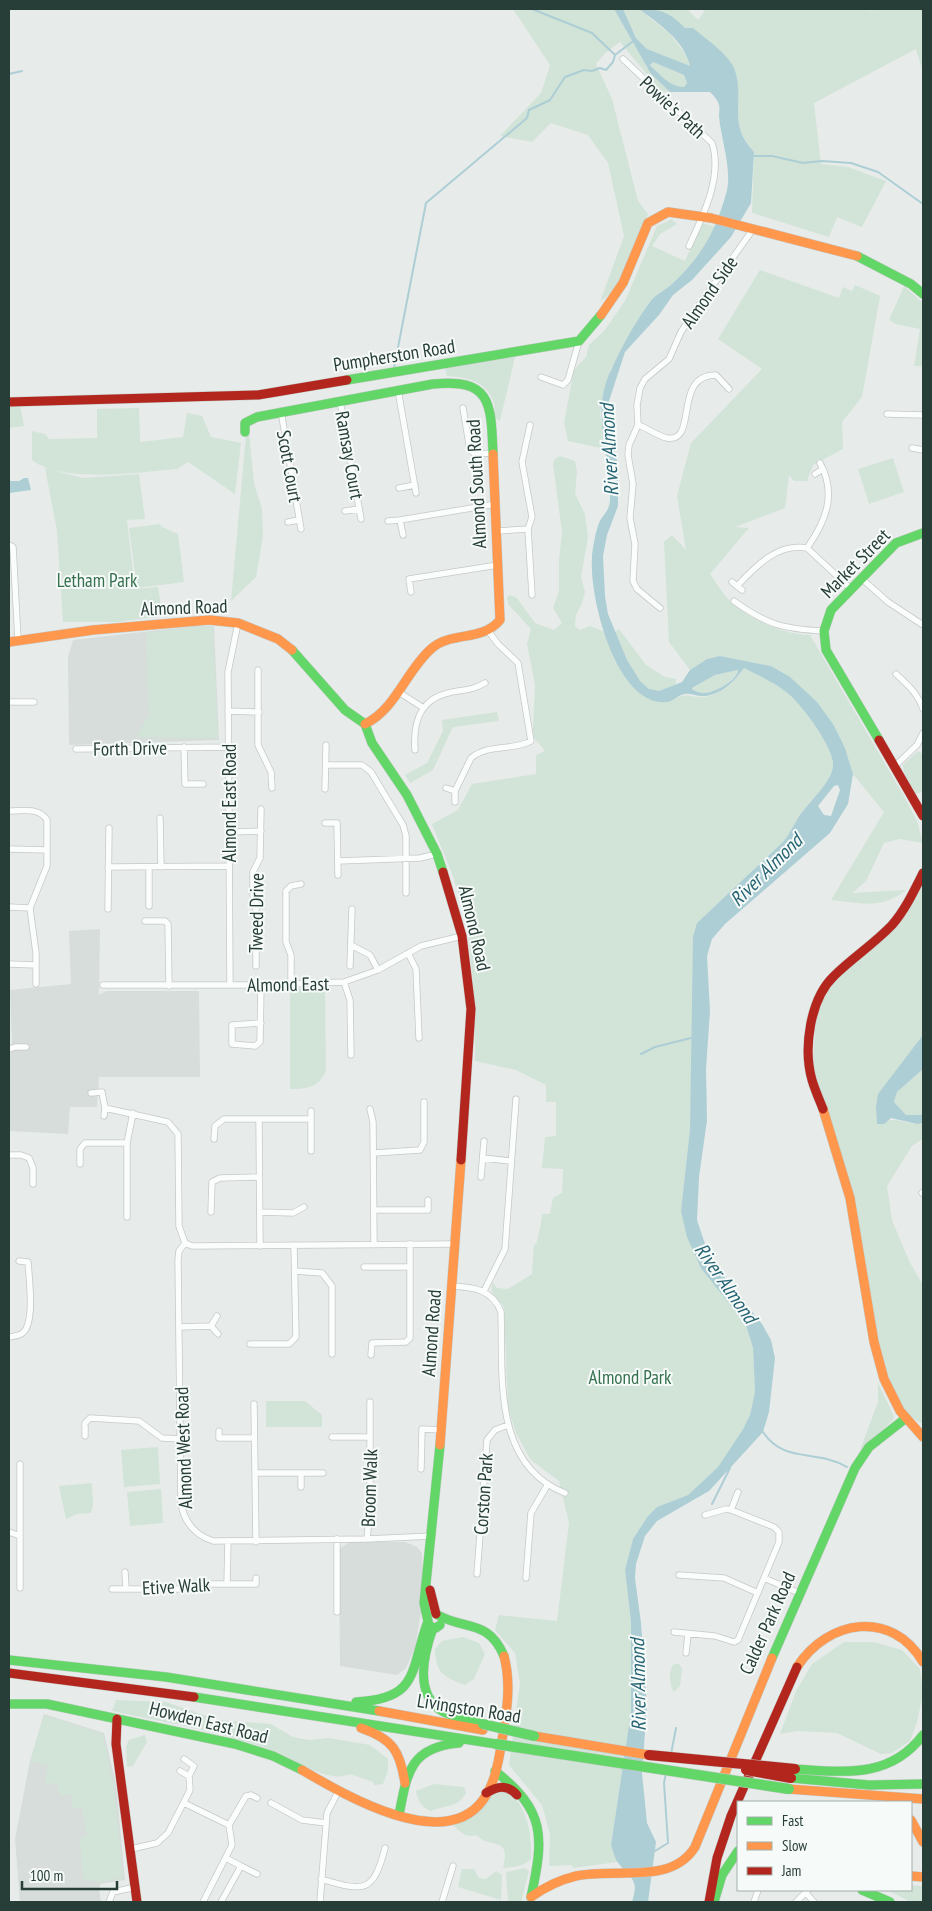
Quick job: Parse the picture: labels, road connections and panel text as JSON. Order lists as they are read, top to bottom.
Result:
{
  "streets": {
    "main road": [
      "Pumpherston Road",
      "Almond South Road",
      "Market Street",
      "Almond Road",
      "Calder Park Road",
      "Livingston Road",
      "Howden East Road"
    ],
    "street": [
      "Powie's Path",
      "Almond Side",
      "Ramsay Court",
      "Scott Court",
      "Forth Drive",
      "Almond East Road",
      "Tweed Drive",
      "Almond East",
      "Almond West Road",
      "Broom Walk",
      "Corston Park",
      "Etive Walk"
    ]
  },
  "crossings": [
    ["Ramsay Court", "Almond South Road"],
    ["Scott Court", "Almond South Road"],
    ["Almond Road", "Almond East Road"],
    ["Almond Road", "Almond East"],
    ["Almond Road", "Almond West Road"],
    ["Forth Drive", "Almond East Road"],
    ["Almond East Road", "Almond East"],
    ["Tweed Drive", "Almond East"],
    ["Almond West Road", "Broom Walk"],
    ["Almond West Road", "Etive Walk"]
  ],
  "water": ["River Almond"],
  "parks": ["Letham Park", "Almond Park"],
  "legend": ["Fast", "Slow", "Jam"],
  "scale_bar": "100 m"
}
